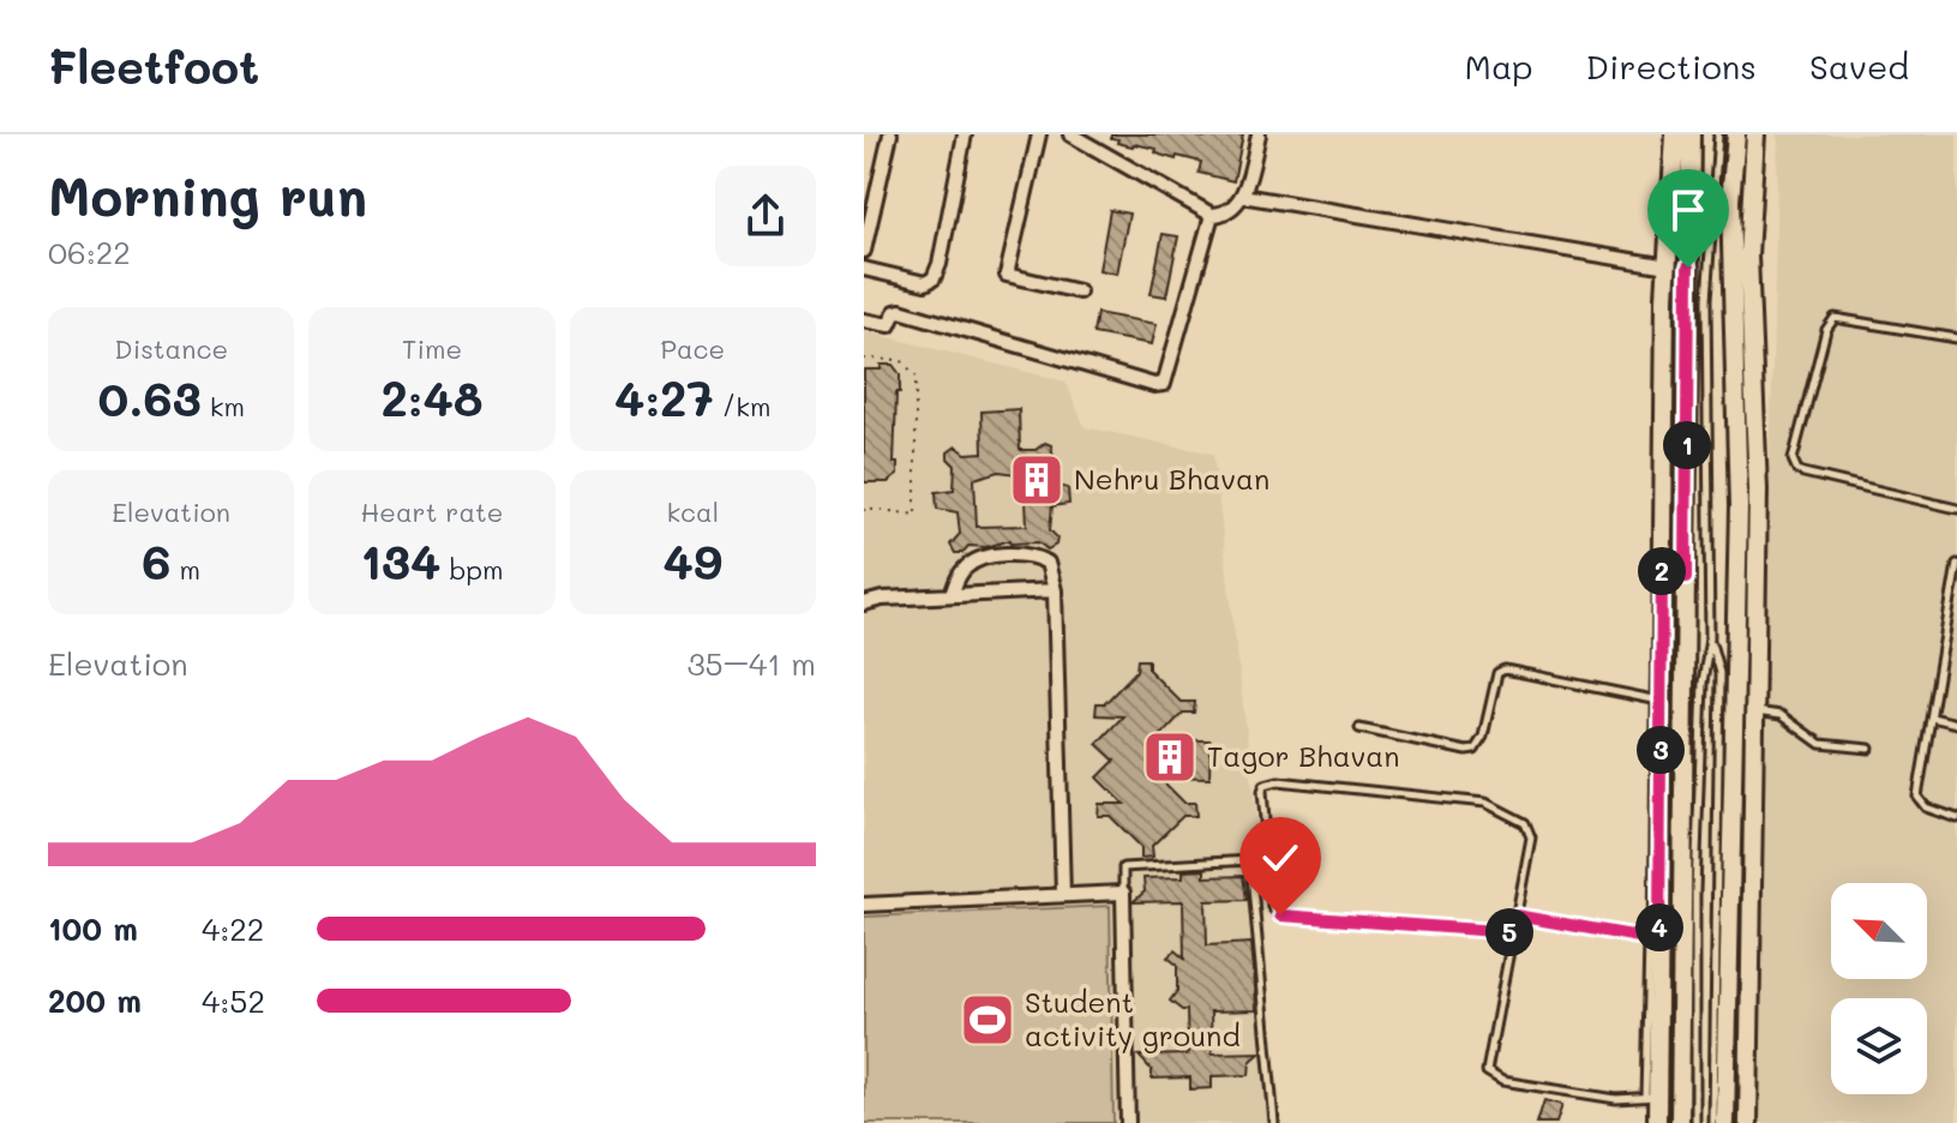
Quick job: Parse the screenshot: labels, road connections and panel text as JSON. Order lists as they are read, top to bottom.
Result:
{
  "places": {
    "building": ["Nehru Bhavan", "Tagor Bhavan"],
    "sports": ["Student activity ground"]
  },
  "north": "top left",
  "page": {
    "header": "Fleetfoot",
    "nav": ["Map", "Directions", "Saved"],
    "heading": ["Morning run", "06:22"],
    "stats": [
      ["Distance", "0.63 km"],
      ["Time", "2:48"],
      ["Pace", "4:27 /km"],
      ["Elevation", "6 m"],
      ["Heart rate", "134 bpm"],
      ["kcal", "49"]
    ],
    "pins": [
      "1",
      "2",
      "3",
      "4",
      "5"
    ],
    "chart": ["Elevation", "35–41 m"],
    "list": [
      {
        "name": "100 m",
        "note": "4:22"
      },
      {
        "name": "200 m",
        "note": "4:52"
      }
    ]
  }
}
